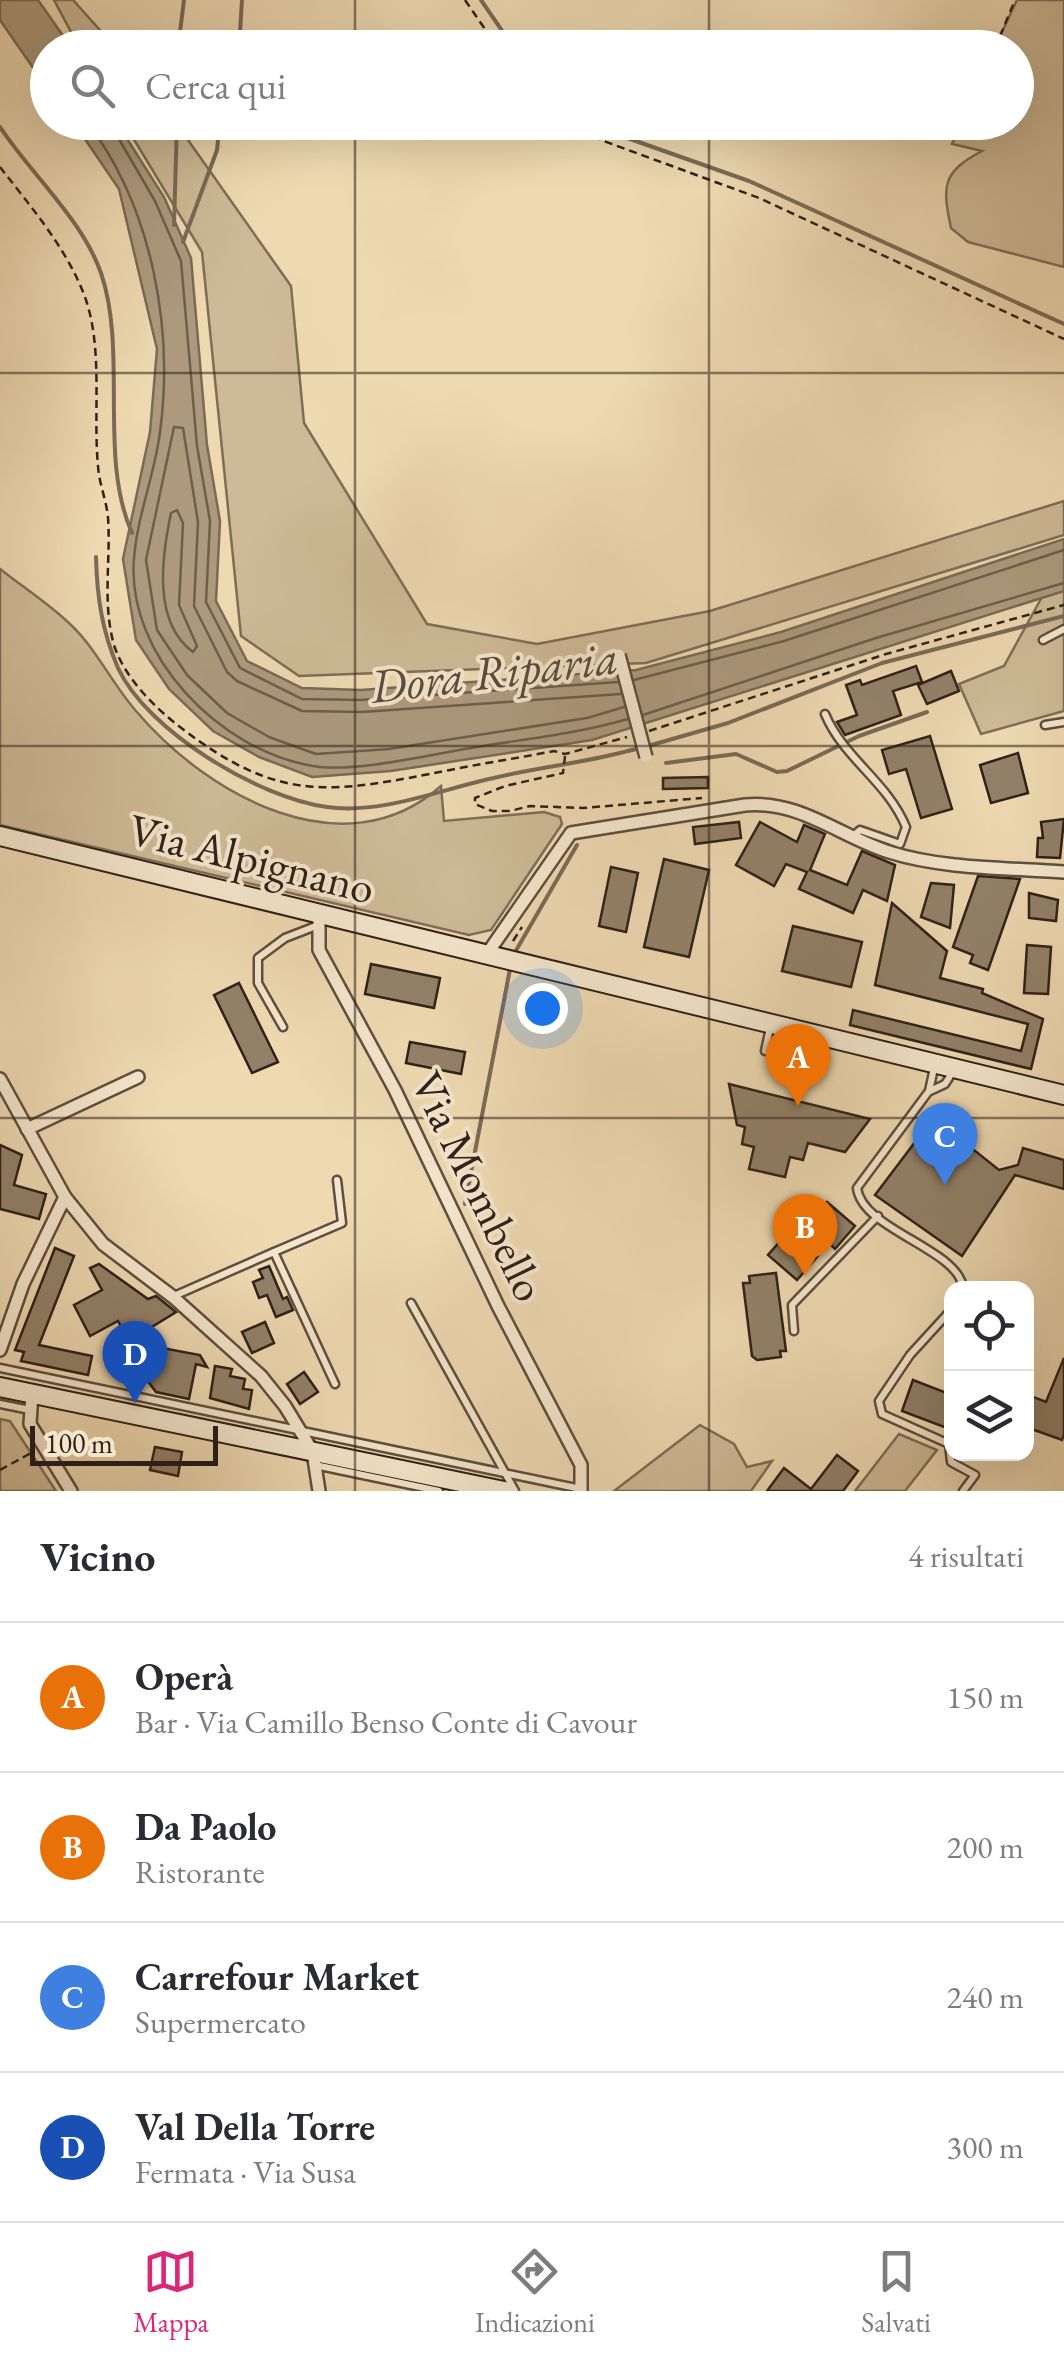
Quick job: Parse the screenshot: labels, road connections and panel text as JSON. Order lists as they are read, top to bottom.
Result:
{
  "streets": {
    "street": ["Via Alpignano", "Via Mombello"]
  },
  "crossings": [
    ["Via Alpignano", "Via Mombello"]
  ],
  "water": ["Dora Riparia"],
  "scale_bar": "100 m",
  "page": {
    "search": "Cerca qui",
    "pins": [
      "A",
      "C",
      "B",
      "D"
    ],
    "scale": "100 m",
    "heading": ["Vicino", "4 risultati"],
    "list": [
      {
        "mark": "A",
        "name": "Operà",
        "note": "Bar · Via Camillo Benso Conte di Cavour",
        "value": "150 m"
      },
      {
        "mark": "B",
        "name": "Da Paolo",
        "note": "Ristorante",
        "value": "200 m"
      },
      {
        "mark": "C",
        "name": "Carrefour Market",
        "note": "Supermercato",
        "value": "240 m"
      },
      {
        "mark": "D",
        "name": "Val Della Torre",
        "note": "Fermata · Via Susa",
        "value": "300 m"
      }
    ],
    "nav": ["Mappa", "Indicazioni", "Salvati"]
  }
}
